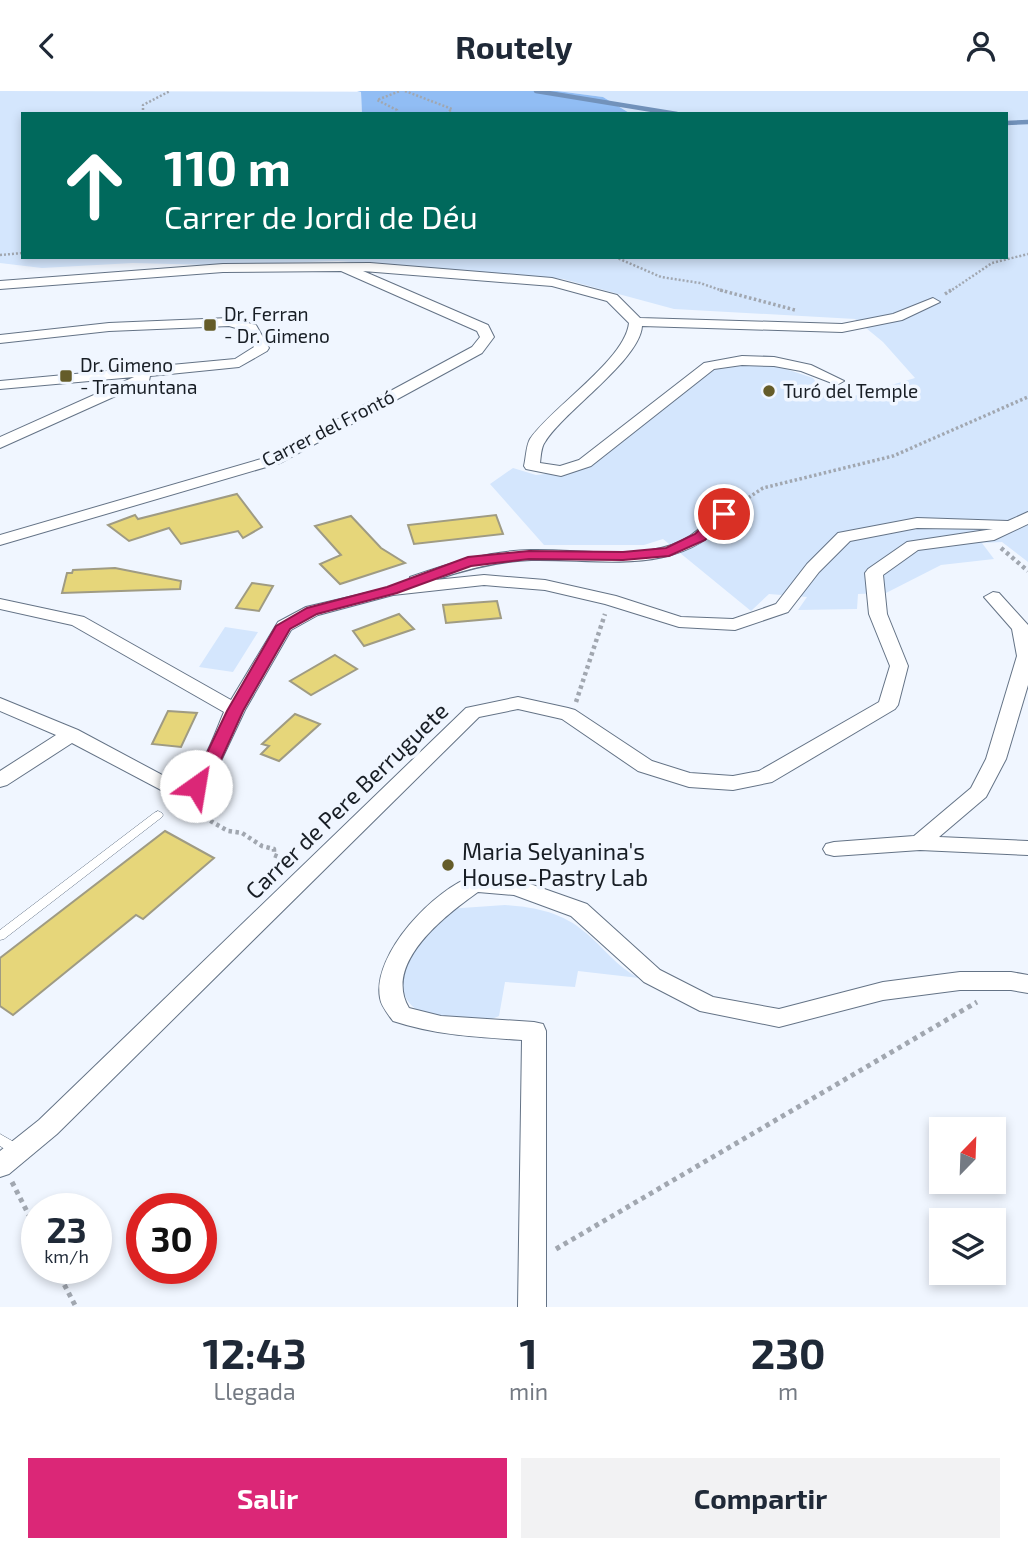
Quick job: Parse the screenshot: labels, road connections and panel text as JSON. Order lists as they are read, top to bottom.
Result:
{
  "streets": {
    "street": ["Carrer del Frontó", "Carrer de Pere Berruguete"]
  },
  "places": {
    "transit": ["Dr. Ferran - Dr. Gimeno", "Dr. Gimeno - Tramuntana"],
    "other": ["Turó del Temple", "Maria Selyanina's House-Pastry Lab"]
  },
  "north": "top right",
  "page": {
    "header": "Routely",
    "turn": ["110 m", "Carrer de Jordi de Déu"],
    "speed": "23 km/h",
    "limit": "30",
    "eta": [
      "12:43",
      "Llegada",
      "1",
      "min",
      "230",
      "m"
    ],
    "buttons": ["Salir", "Compartir"]
  }
}
